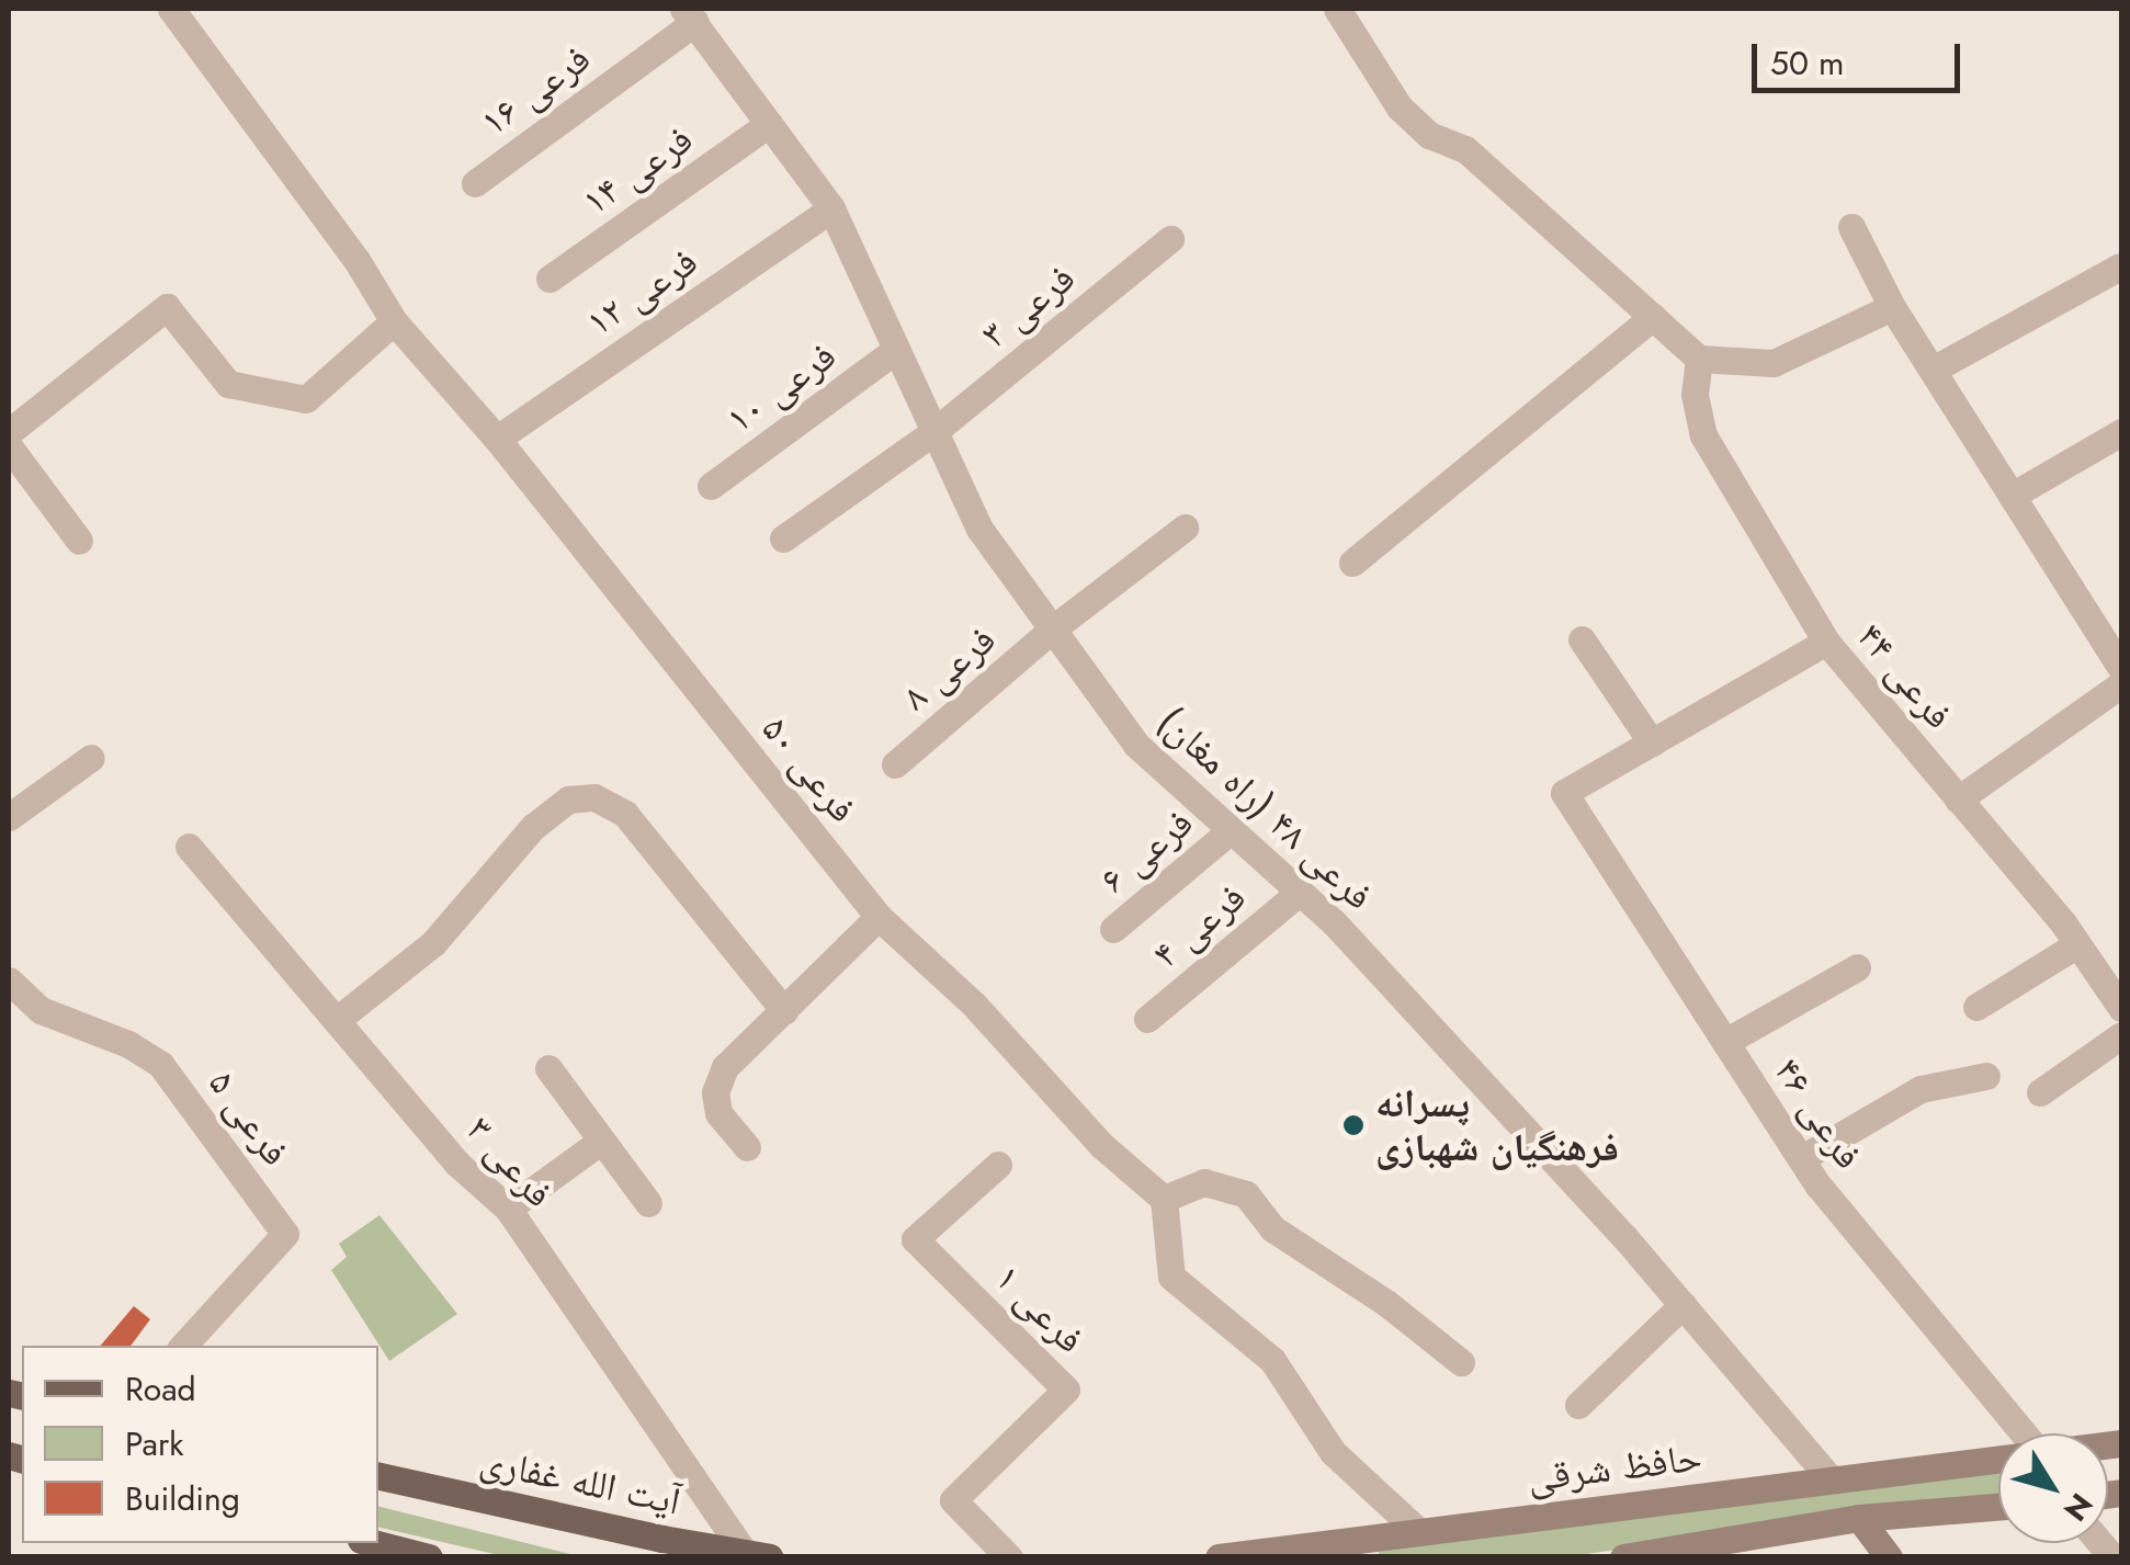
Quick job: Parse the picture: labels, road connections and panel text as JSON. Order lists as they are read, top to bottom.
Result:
{
  "streets": {
    "main road": ["حافظ شرقی", "آیت الله غفاری"],
    "street": [
      "فرعی ۱۶",
      "فرعی ۱۴",
      "فرعی ۱۲",
      "فرعی ۳",
      "فرعی ۱۰",
      "فرعی ۸",
      "فرعی ۴۴",
      "فرعی ۵۰",
      "فرعی ۴۸ (راه مغان)",
      "فرعی ۶",
      "فرعی ۴",
      "فرعی ۴۶",
      "فرعی ۵",
      "فرعی ۱"
    ]
  },
  "crossings": [
    ["فرعی ۱۶", "فرعی ۴۸ (راه مغان)"],
    ["فرعی ۱۴", "فرعی ۴۸ (راه مغان)"],
    ["فرعی ۱۲", "فرعی ۵۰"],
    ["فرعی ۱۲", "فرعی ۴۸ (راه مغان)"],
    ["فرعی ۳", "فرعی ۴۸ (راه مغان)"],
    ["فرعی ۳", "آیت الله غفاری"],
    ["فرعی ۱۰", "فرعی ۴۸ (راه مغان)"],
    ["فرعی ۸", "فرعی ۴۸ (راه مغان)"],
    ["فرعی ۴۸ (راه مغان)", "فرعی ۶"],
    ["فرعی ۴۸ (راه مغان)", "فرعی ۴"],
    ["فرعی ۴۸ (راه مغان)", "حافظ شرقی"]
  ],
  "places": ["پسرانه فرهنگیان شهبازی"],
  "legend": ["Road", "Park", "Building"],
  "scale_bar": "50 m",
  "north": "bottom right"
}
